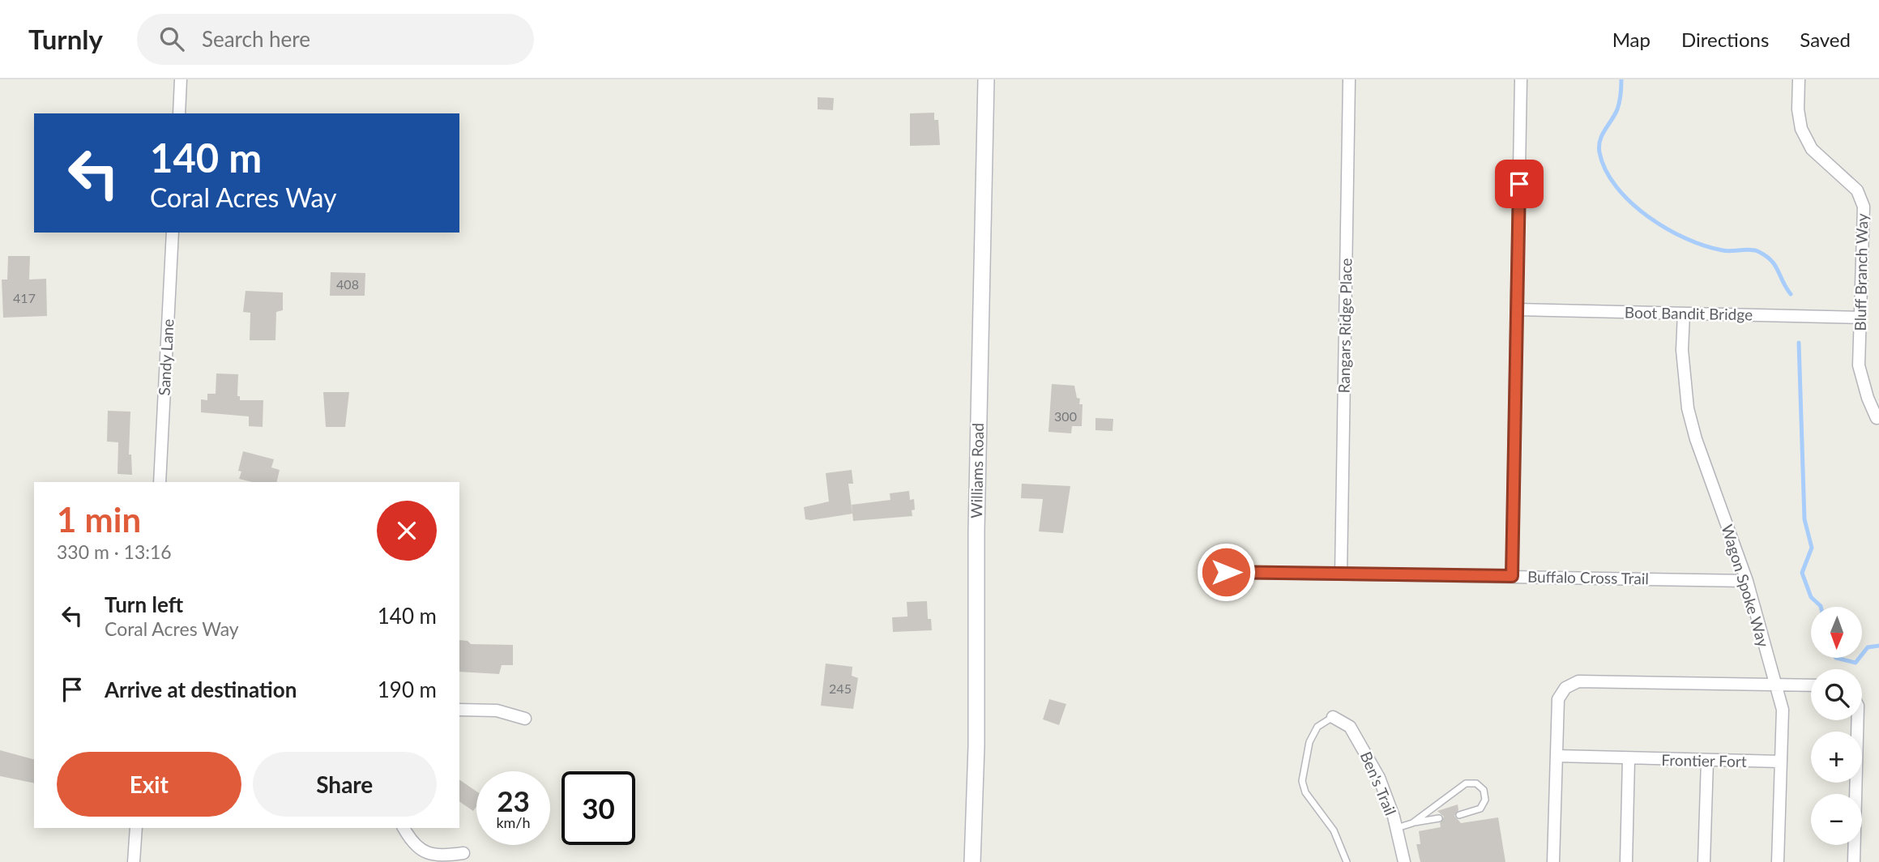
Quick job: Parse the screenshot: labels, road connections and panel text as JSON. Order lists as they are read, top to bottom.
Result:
{
  "streets": {
    "street": [
      "Bluff Branch Way",
      "Boot Bandit Bridge",
      "Rangars Ridge Place",
      "Sandy Lane",
      "Williams Road",
      "Buffalo Cross Trail",
      "Wagon Spoke Way",
      "Frontier Fort",
      "Ben's Trail"
    ]
  },
  "crossings": [
    ["Bluff Branch Way", "Boot Bandit Bridge"],
    ["Boot Bandit Bridge", "Wagon Spoke Way"],
    ["Rangars Ridge Place", "Buffalo Cross Trail"],
    ["Buffalo Cross Trail", "Wagon Spoke Way"],
    ["Wagon Spoke Way", "Frontier Fort"]
  ],
  "house_numbers": [
    "408",
    "417",
    "300",
    "245"
  ],
  "north": "bottom",
  "page": {
    "header": "Turnly",
    "search": "Search here",
    "nav": ["Map", "Directions", "Saved"],
    "turn": ["140 m", "Coral Acres Way"],
    "heading": ["1 min", "330 m · 13:16"],
    "list": [
      {
        "name": "Turn left",
        "note": "Coral Acres Way",
        "value": "140 m"
      },
      {
        "name": "Arrive at destination",
        "value": "190 m"
      }
    ],
    "map_buttons": ["+", "−"],
    "buttons": ["Exit", "Share"],
    "speed": "23 km/h",
    "limit": "30"
  }
}
